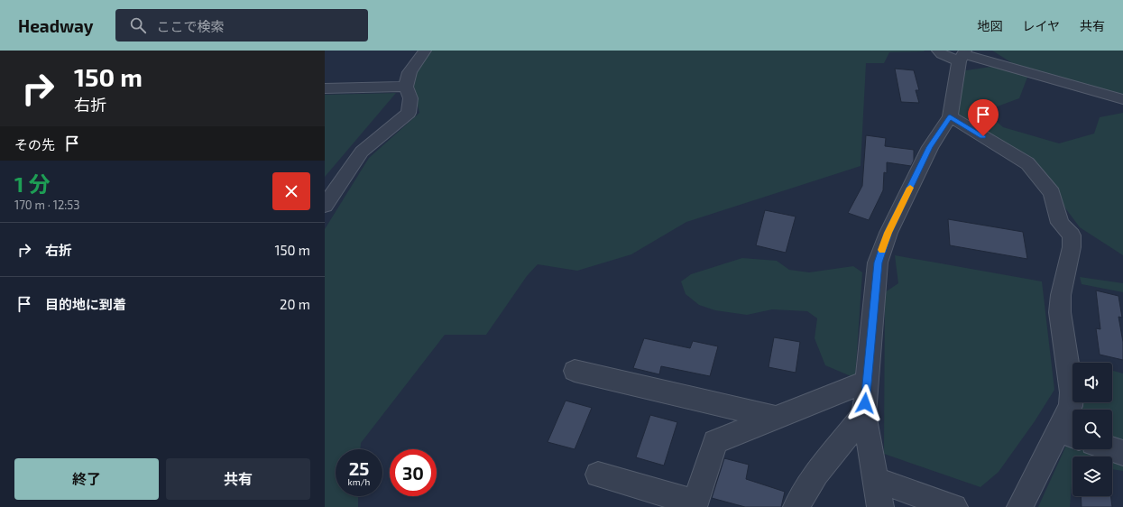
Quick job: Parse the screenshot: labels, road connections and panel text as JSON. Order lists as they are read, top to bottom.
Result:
{
  "page": {
    "header": "Headway",
    "search": "ここで検索",
    "nav": ["地図", "レイヤ", "共有"],
    "turn": ["150 m", "右折"],
    "then": "その先",
    "heading": ["1 分", "170 m · 12:53"],
    "list": [
      {
        "name": "右折",
        "value": "150 m"
      },
      {
        "name": "目的地に到着",
        "value": "20 m"
      }
    ],
    "speed": "25 km/h",
    "limit": "30",
    "buttons": ["終了", "共有"]
  }
}
